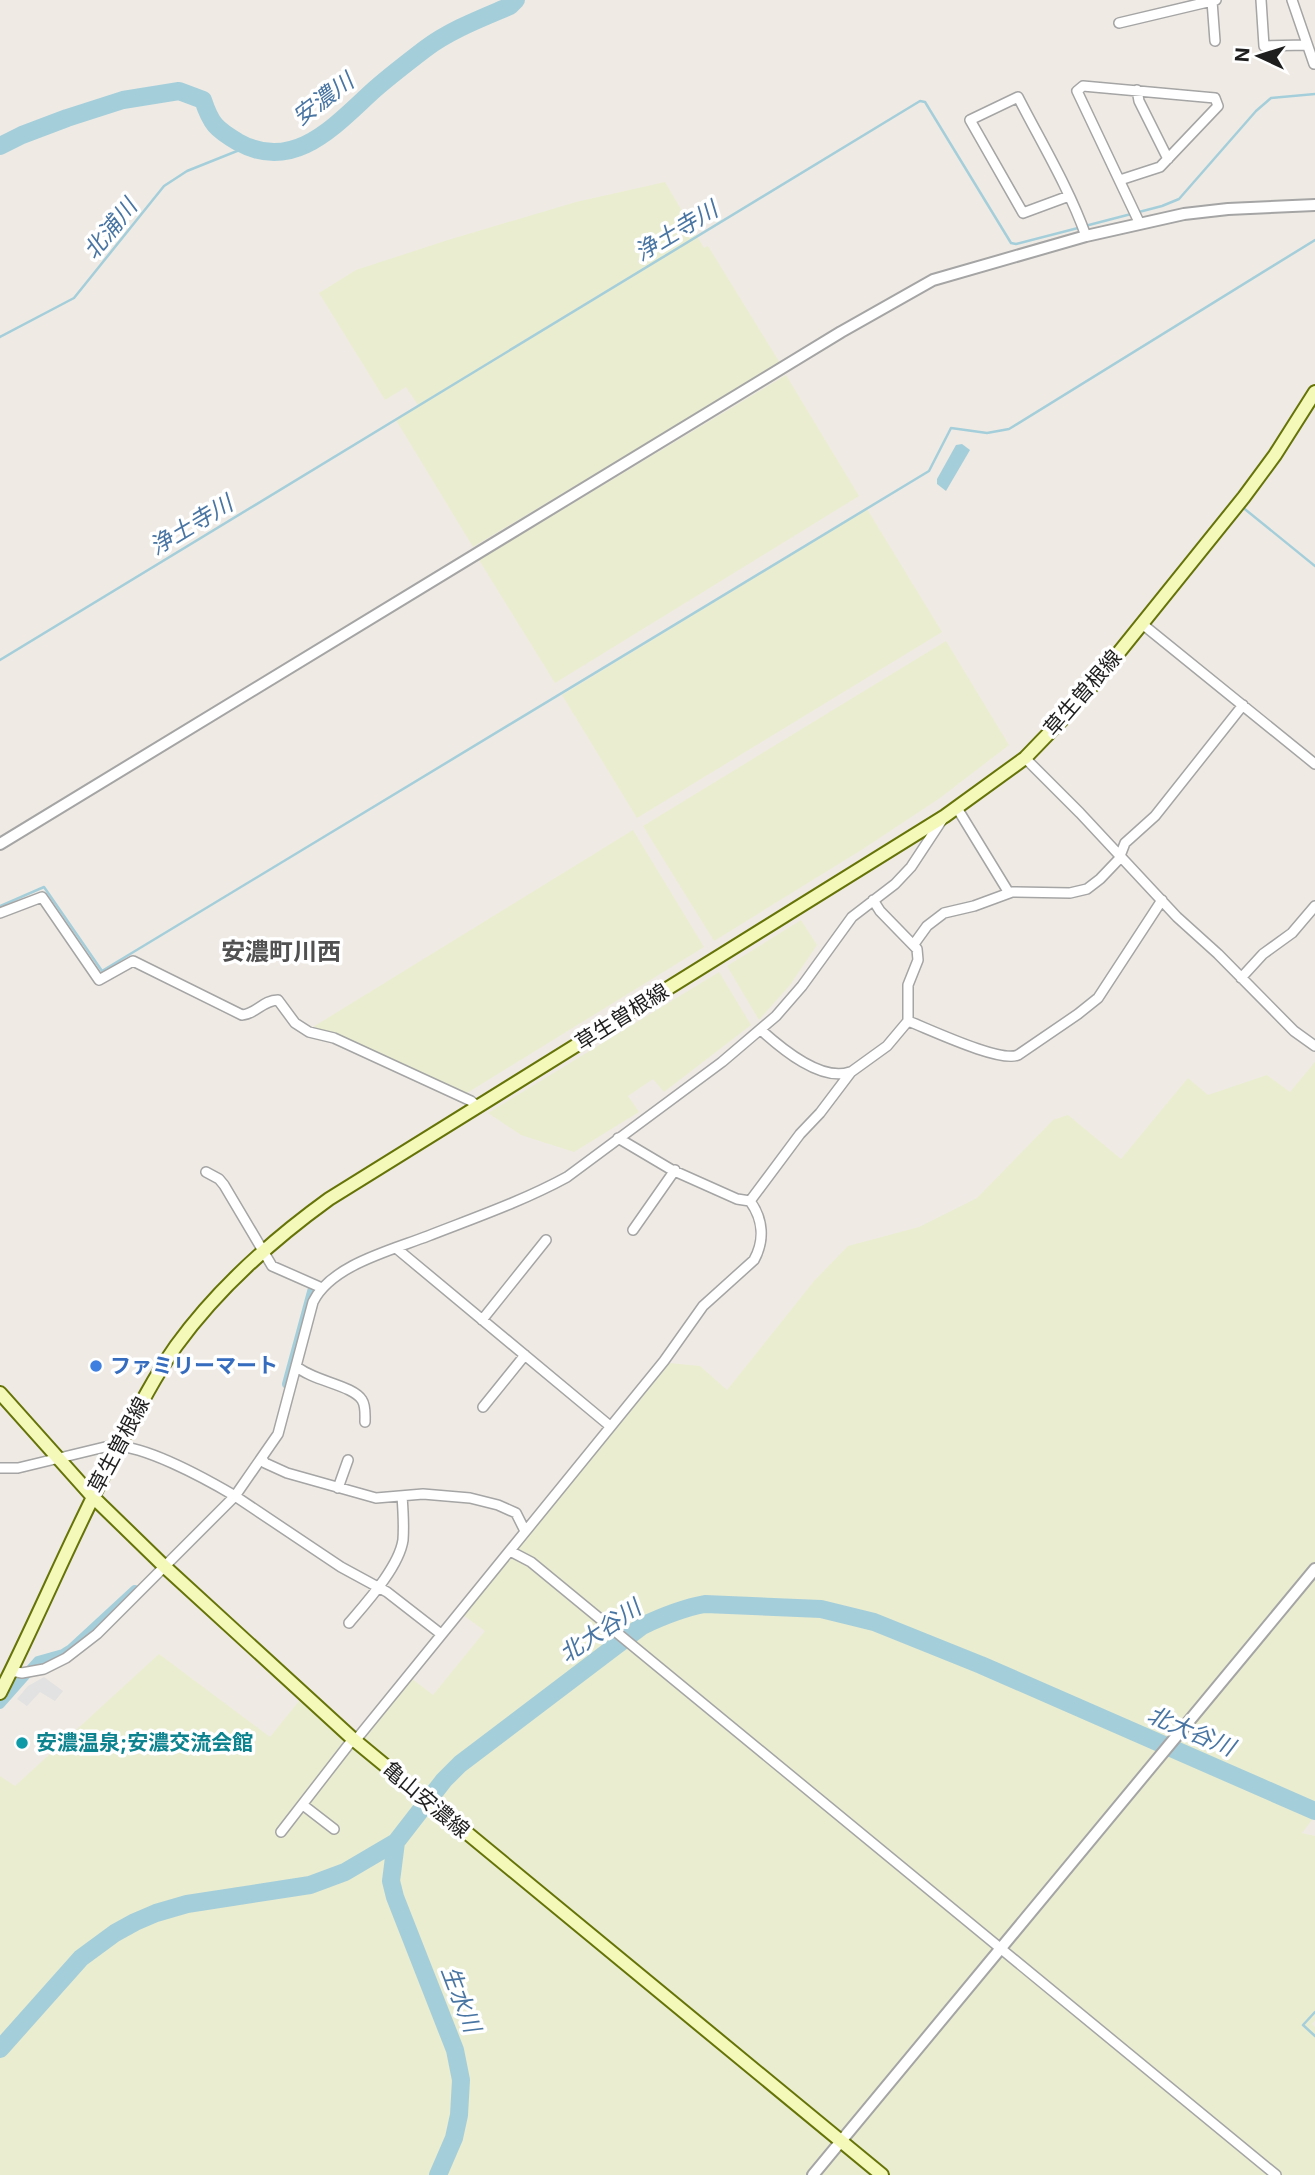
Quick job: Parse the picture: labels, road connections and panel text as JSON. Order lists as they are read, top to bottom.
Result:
{
  "streets": {
    "main road": ["草生曽根線", "亀山安濃線"]
  },
  "crossings": [
    ["草生曽根線", "亀山安濃線"]
  ],
  "districts": ["安濃町川西"],
  "water": [
    "安濃川",
    "北浦川",
    "浄土寺川",
    "北大谷川",
    "生水川"
  ],
  "places": ["ファミリーマート", "安濃温泉;安濃交流会館"],
  "north": "left"
}
